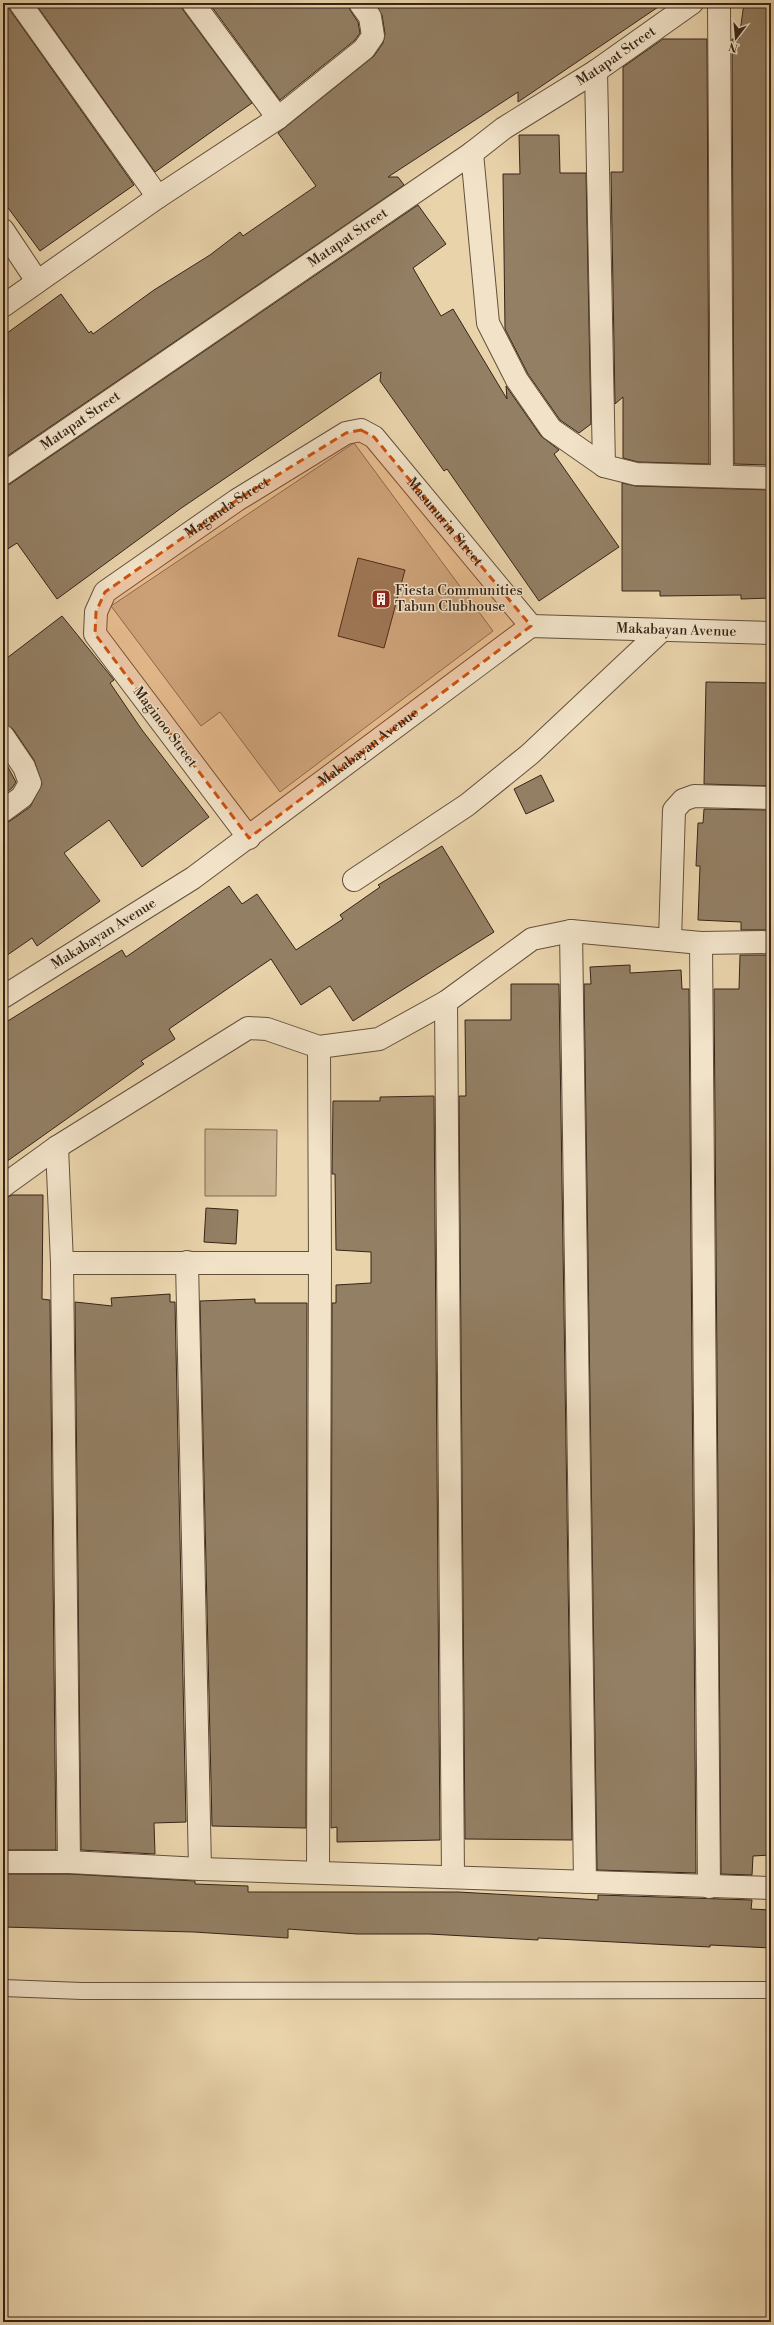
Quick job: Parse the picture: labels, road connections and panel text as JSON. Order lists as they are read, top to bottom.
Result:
{
  "streets": {
    "street": [
      "Matapat Street",
      "Maganda Street",
      "Masunurin Street",
      "Makabayan Avenue",
      "Maginoo Street"
    ]
  },
  "crossings": [
    ["Maganda Street", "Masunurin Street"],
    ["Maganda Street", "Maginoo Street"],
    ["Masunurin Street", "Makabayan Avenue"],
    ["Makabayan Avenue", "Maginoo Street"]
  ],
  "places": {
    "building": ["Fiesta Communities Tabun Clubhouse"]
  },
  "north": "bottom"
}
